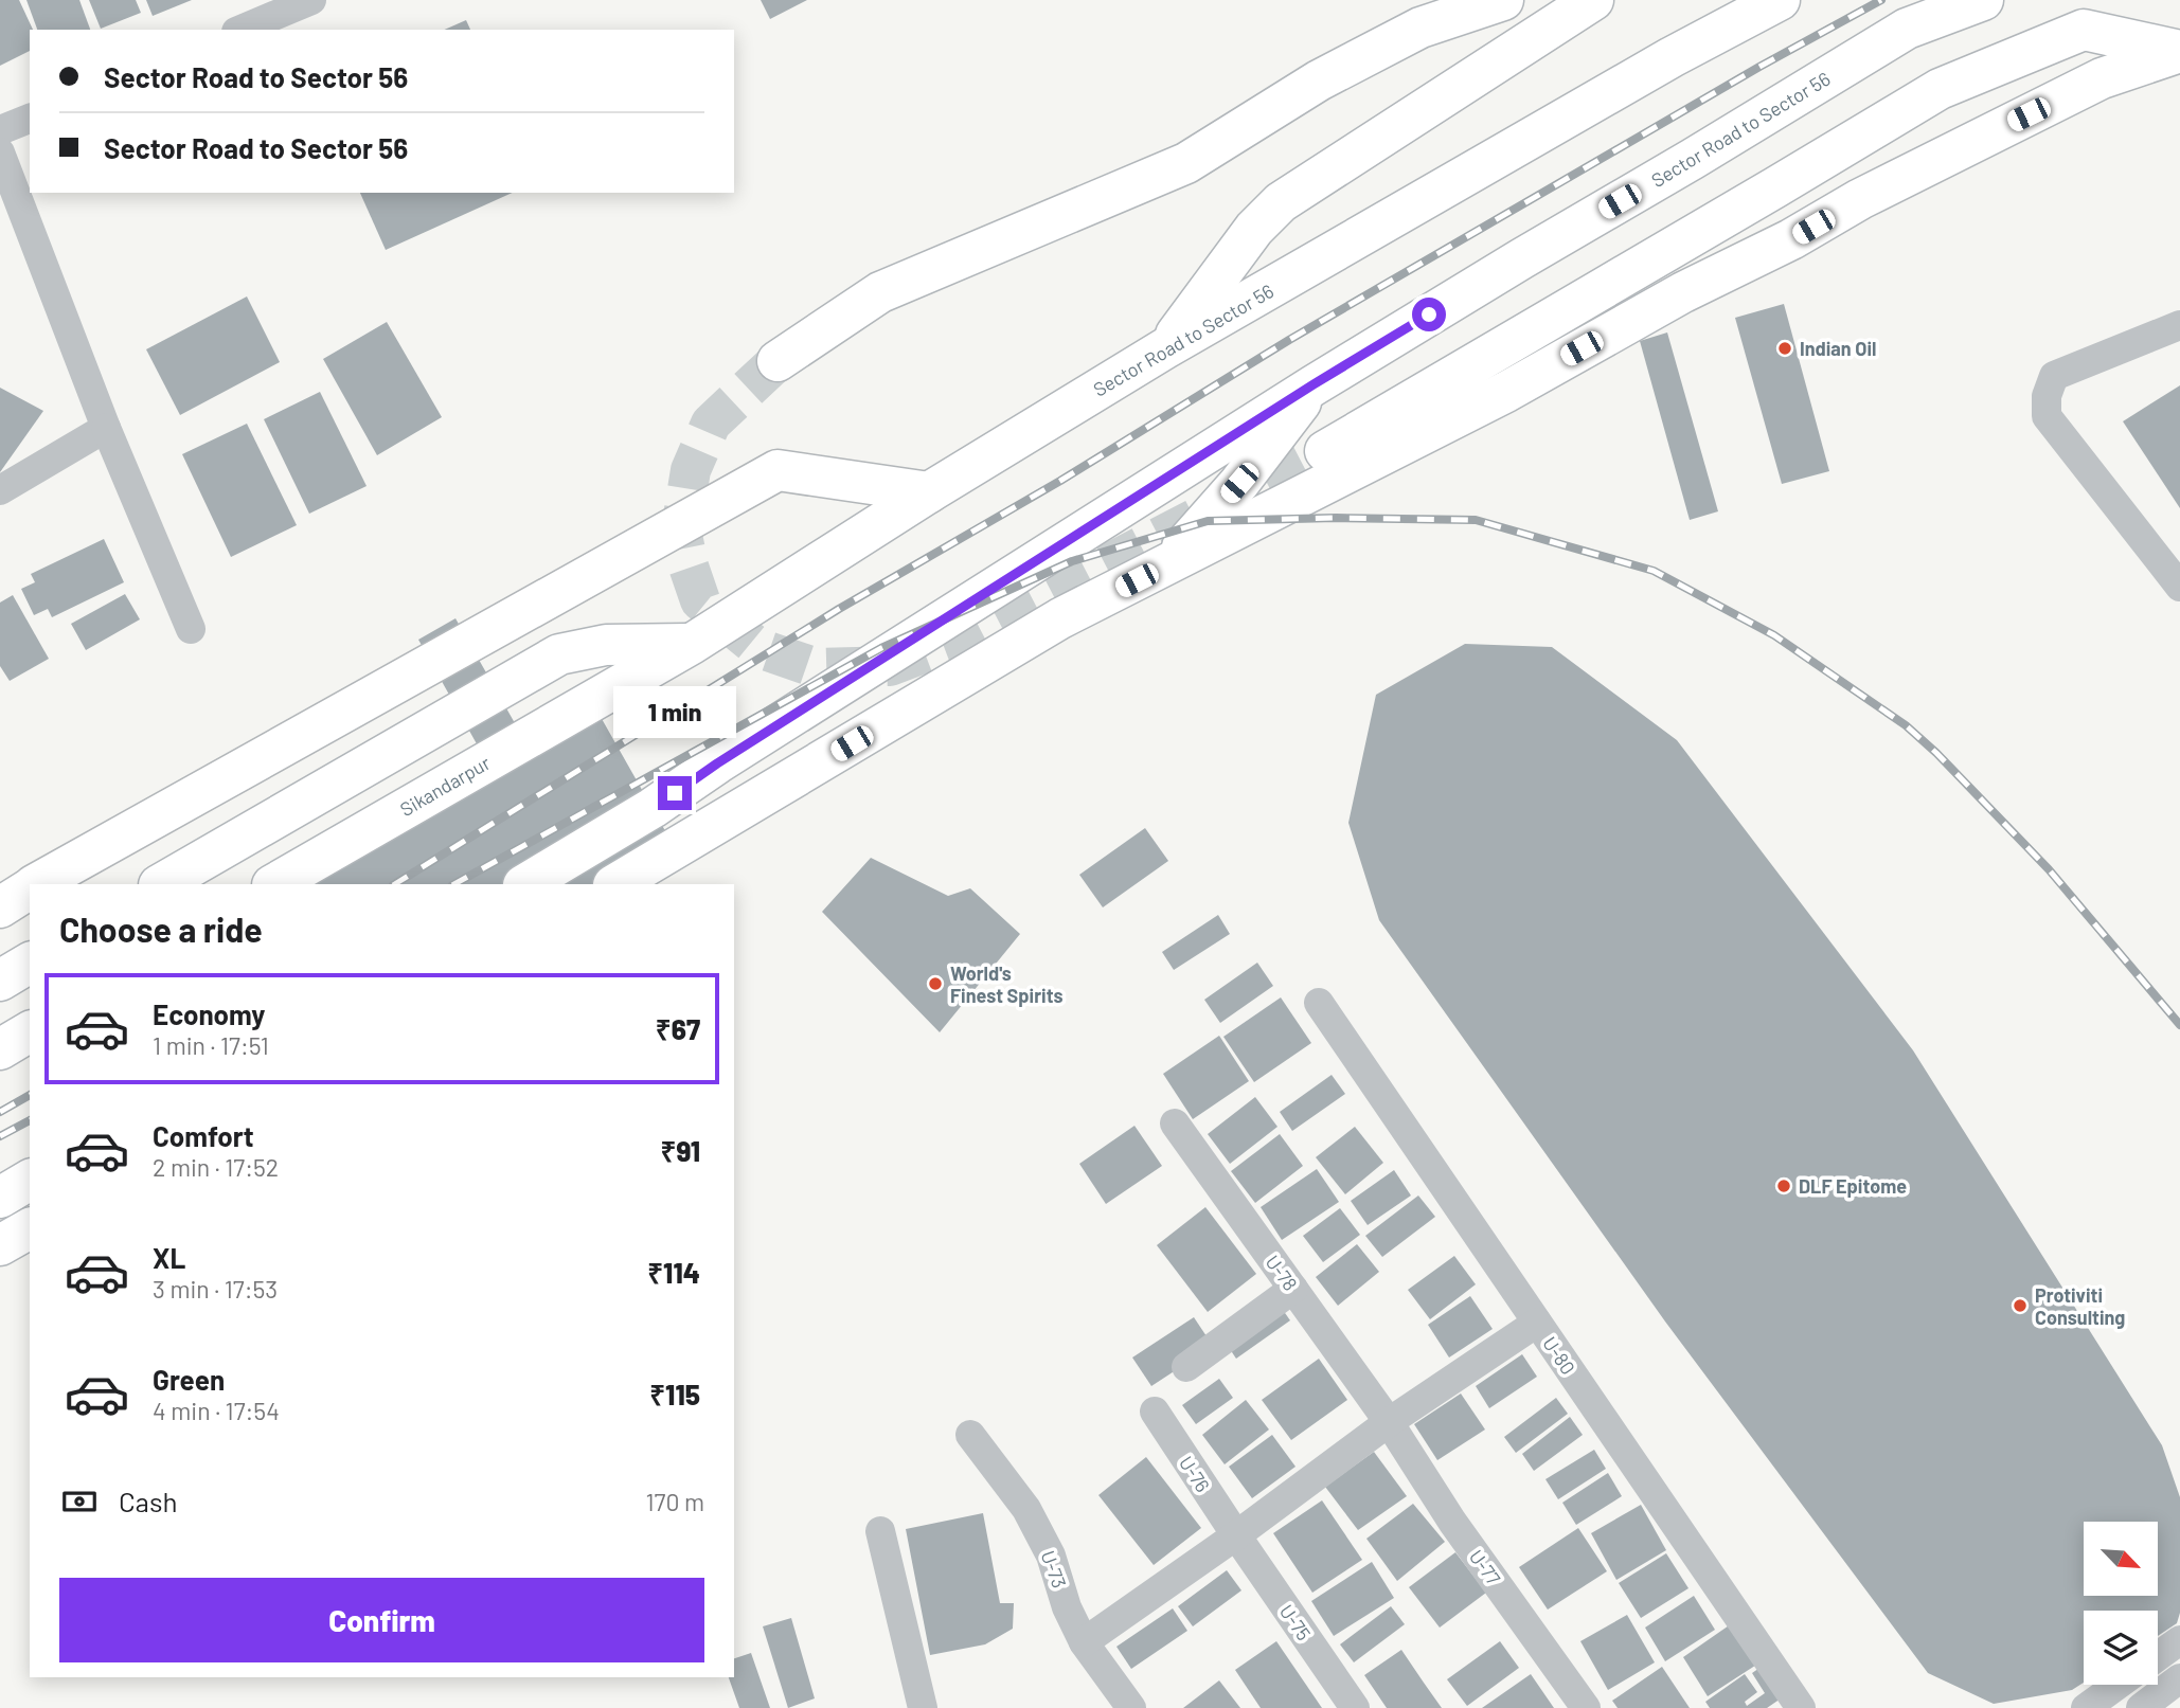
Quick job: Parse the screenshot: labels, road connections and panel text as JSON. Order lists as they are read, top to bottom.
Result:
{
  "streets": {
    "main road": ["Sector Road to Sector 56", "Sikandarpur"],
    "street": [
      "U-78",
      "U-80",
      "U-76",
      "U-77",
      "U-73",
      "U-75"
    ]
  },
  "crossings": [
    ["Sector Road to Sector 56", "Sikandarpur"],
    ["U-78", "U-77"],
    ["U-76", "U-75"]
  ],
  "places": [
    "Indian Oil",
    "World's Finest Spirits",
    "DLF Epitome",
    "Protiviti Consulting"
  ],
  "north": "bottom right",
  "page": {
    "banner": ["Sector Road to Sector 56", "Sector Road to Sector 56"],
    "bubble": "1 min",
    "heading": "Choose a ride",
    "list": [
      {
        "name": "Economy",
        "note": "1 min · 17:51",
        "value": "₹67"
      },
      {
        "name": "Comfort",
        "note": "2 min · 17:52",
        "value": "₹91"
      },
      {
        "name": "XL",
        "note": "3 min · 17:53",
        "value": "₹114"
      },
      {
        "name": "Green",
        "note": "4 min · 17:54",
        "value": "₹115"
      }
    ],
    "pay": ["Cash", "170 m"],
    "buttons": "Confirm"
  }
}
